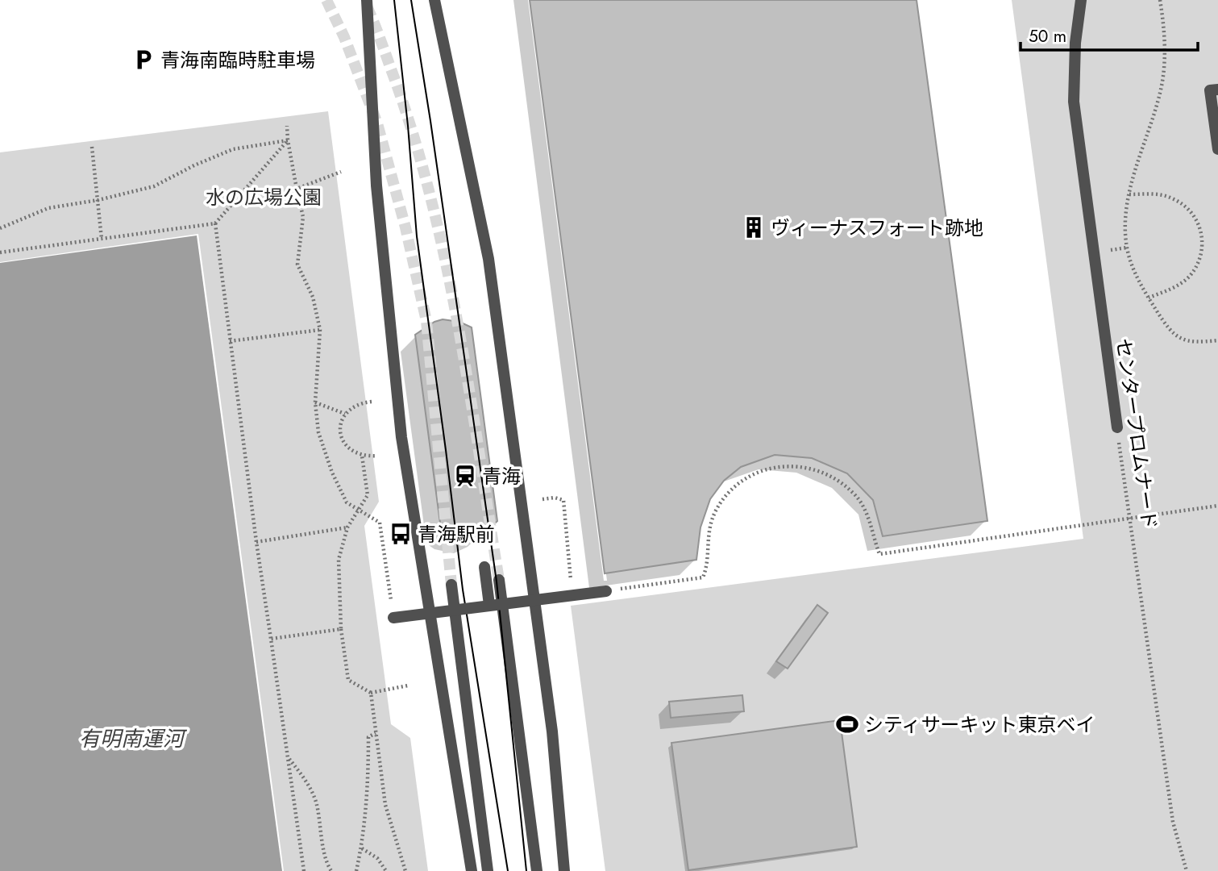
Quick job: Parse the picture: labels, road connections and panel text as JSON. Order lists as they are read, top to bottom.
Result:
{
  "streets": {
    "street": ["センタープロムナード"]
  },
  "water": ["有明南運河"],
  "parks": ["水の広場公園"],
  "places": {
    "parking": ["青海南臨時駐車場"],
    "building": ["ヴィーナスフォート跡地"],
    "station": ["青海"],
    "bus stop": ["青海駅前"],
    "sports": ["シティサーキット東京ベイ"]
  },
  "scale_bar": "50 m"
}
